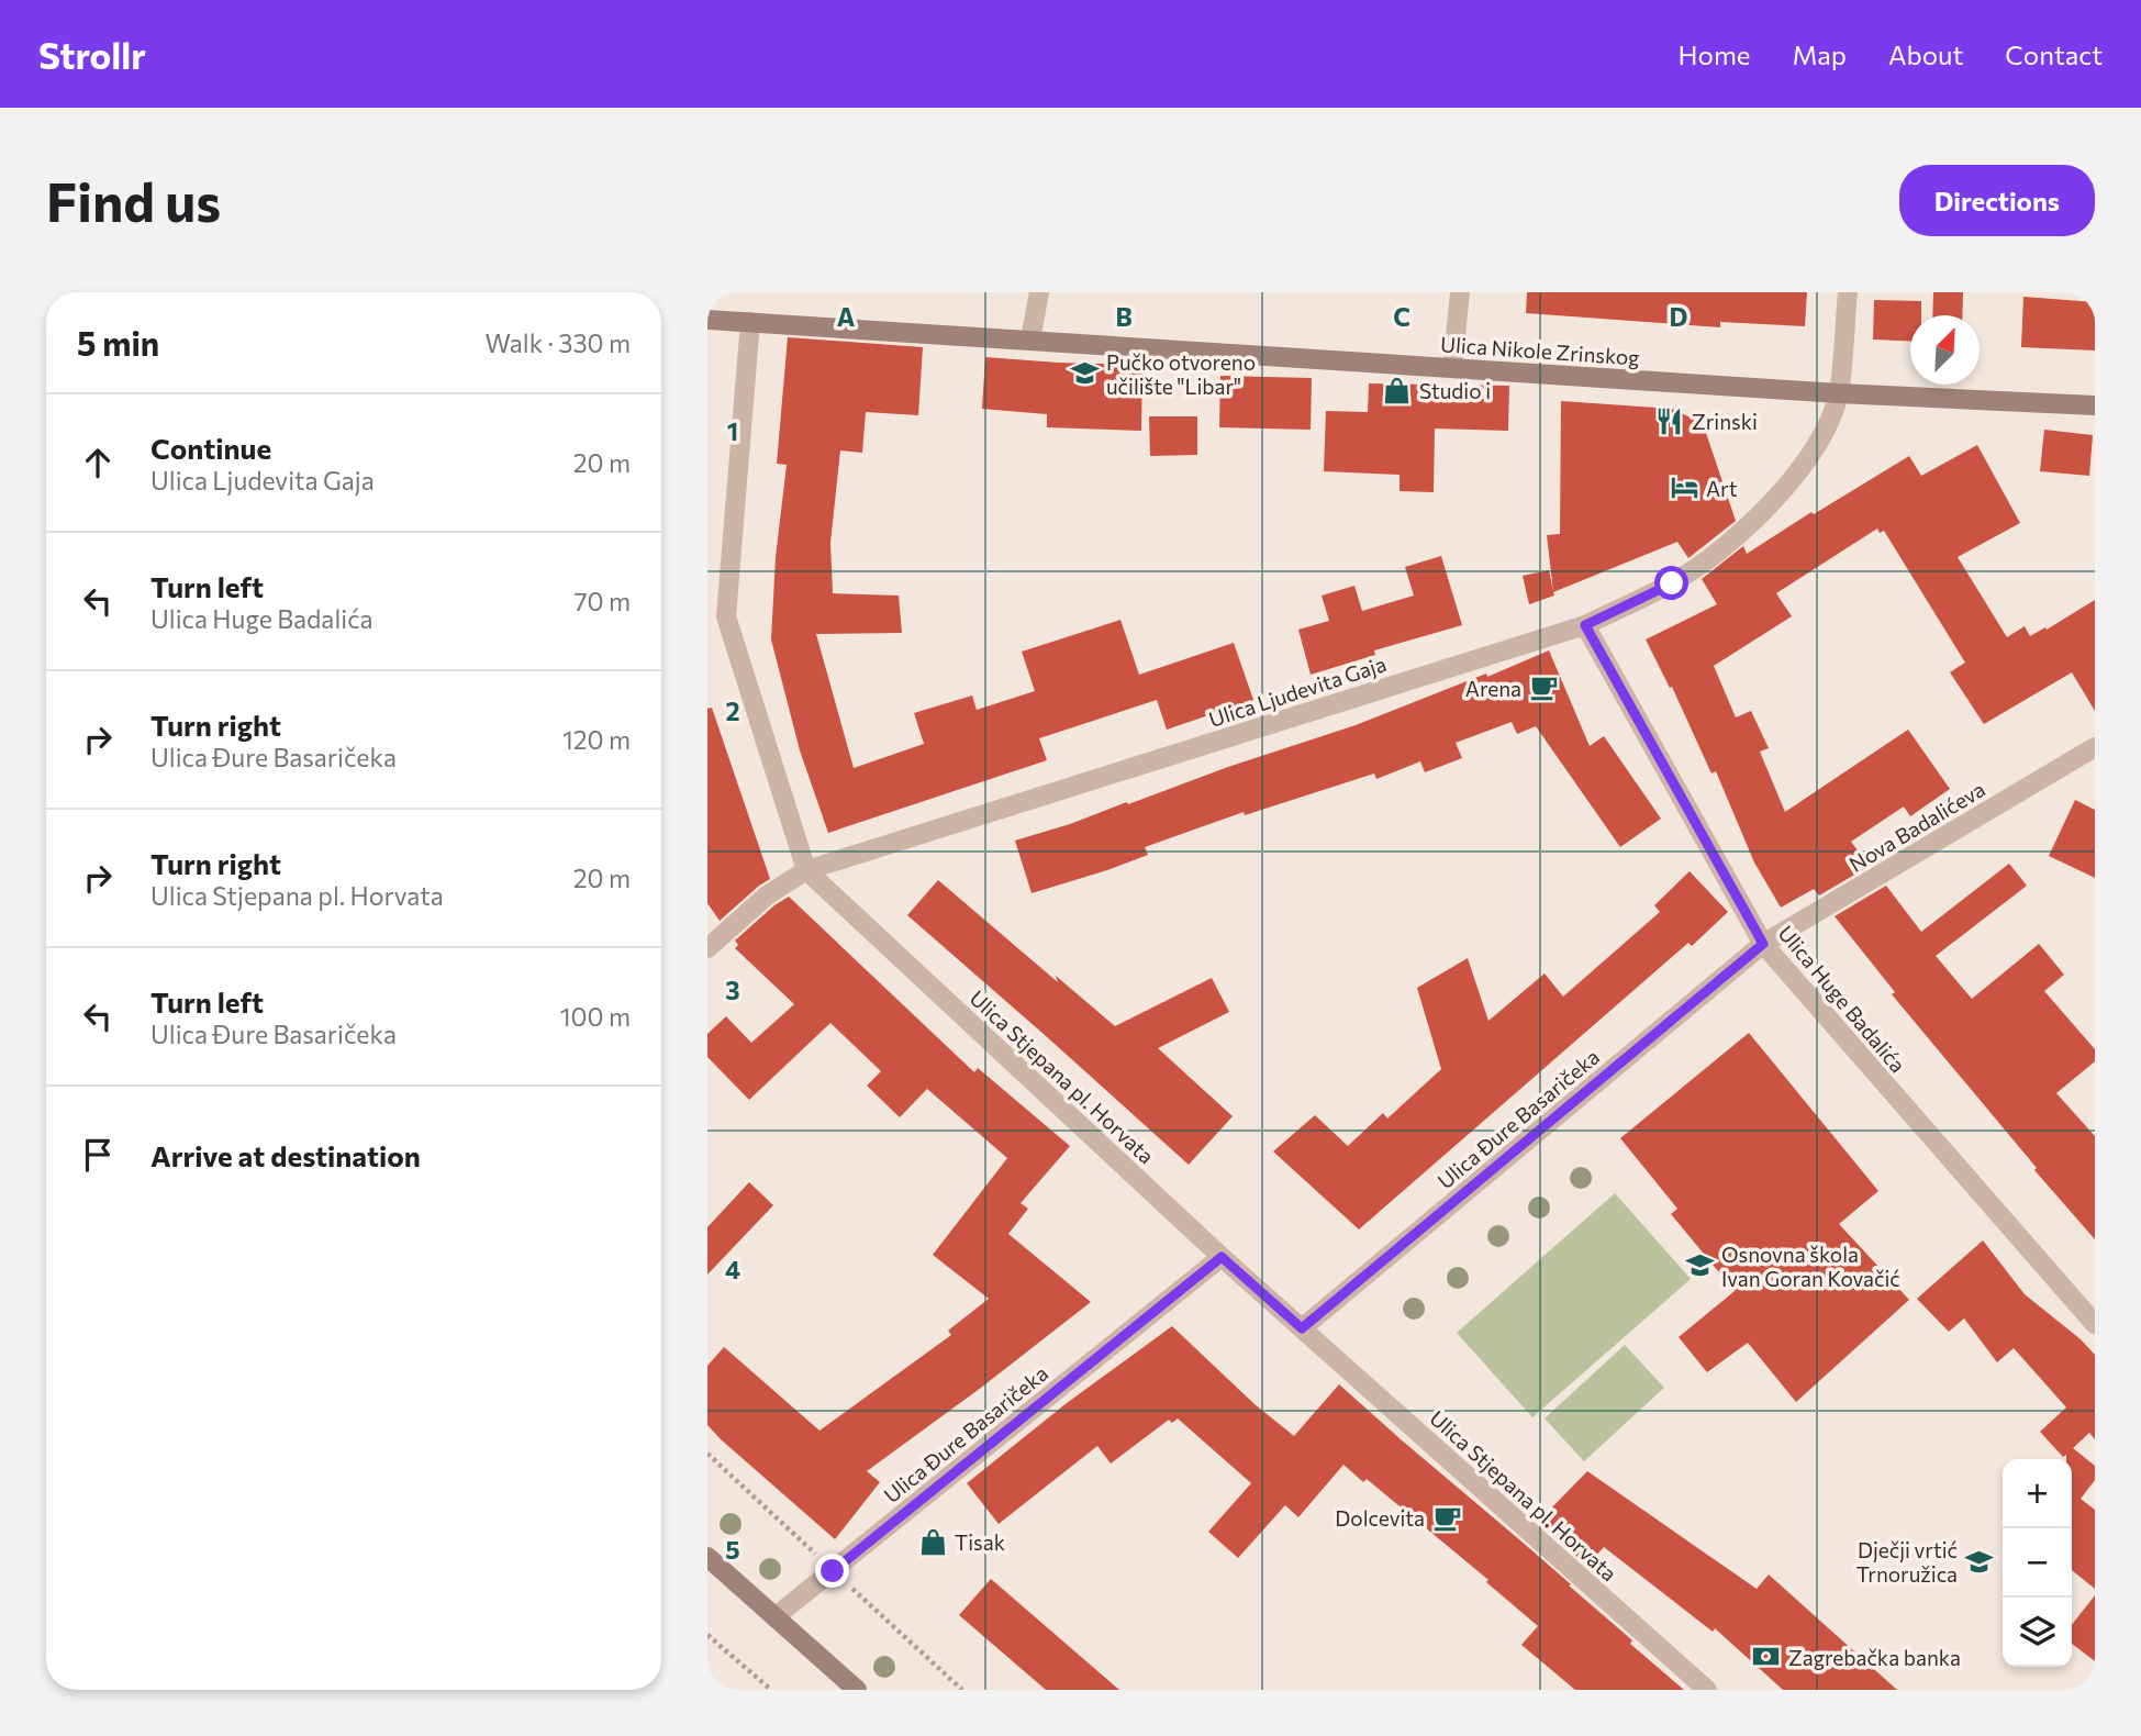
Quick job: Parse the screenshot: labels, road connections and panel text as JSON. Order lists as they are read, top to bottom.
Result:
{
  "streets": {
    "main road": ["Ulica Nikole Zrinskog"],
    "street": [
      "Ulica Ljudevita Gaja",
      "Nova Badalićeva",
      "Ulica Huge Badalića",
      "Ulica Stjepana pl. Horvata",
      "Ulica Đure Basaričeka"
    ]
  },
  "crossings": [
    ["Ulica Nikole Zrinskog", "Ulica Ljudevita Gaja"],
    ["Ulica Nikole Zrinskog", "Ulica Stjepana pl. Horvata"],
    ["Ulica Ljudevita Gaja", "Ulica Huge Badalića"],
    ["Ulica Ljudevita Gaja", "Ulica Stjepana pl. Horvata"],
    ["Nova Badalićeva", "Ulica Huge Badalića"],
    ["Nova Badalićeva", "Ulica Đure Basaričeka"],
    ["Ulica Huge Badalića", "Ulica Đure Basaričeka"],
    ["Ulica Stjepana pl. Horvata", "Ulica Đure Basaričeka"]
  ],
  "places": {
    "school or university": ["Pučko otvoreno učilište \"Libar\"", "Osnovna škola Ivan Goran Kovačić", "Dječji vrtić Trnoružica"],
    "shop": ["Studio i", "Tisak"],
    "restaurant": ["Zrinski"],
    "hotel": ["Art"],
    "cafe": ["Arena", "Dolcevita"],
    "bank": ["Zagrebačka banka"]
  },
  "north": "top right",
  "page": {
    "header": "Strollr",
    "nav": [
      "Home",
      "Map",
      "About",
      "Contact"
    ],
    "buttons": "Directions",
    "title": "Find us",
    "heading": ["5 min", "Walk · 330 m"],
    "list": [
      ["Continue", "Ulica Ljudevita Gaja", "20 m"],
      ["Turn left", "Ulica Huge Badalića", "70 m"],
      ["Turn right", "Ulica Đure Basaričeka", "120 m"],
      ["Turn right", "Ulica Stjepana pl. Horvata", "20 m"],
      ["Turn left", "Ulica Đure Basaričeka", "100 m"],
      "Arrive at destination"
    ],
    "map_buttons": ["+", "−"]
  },
  "grid": {
    "columns": [
      "A",
      "B",
      "C",
      "D"
    ],
    "rows": [
      "1",
      "2",
      "3",
      "4",
      "5"
    ]
  }
}
